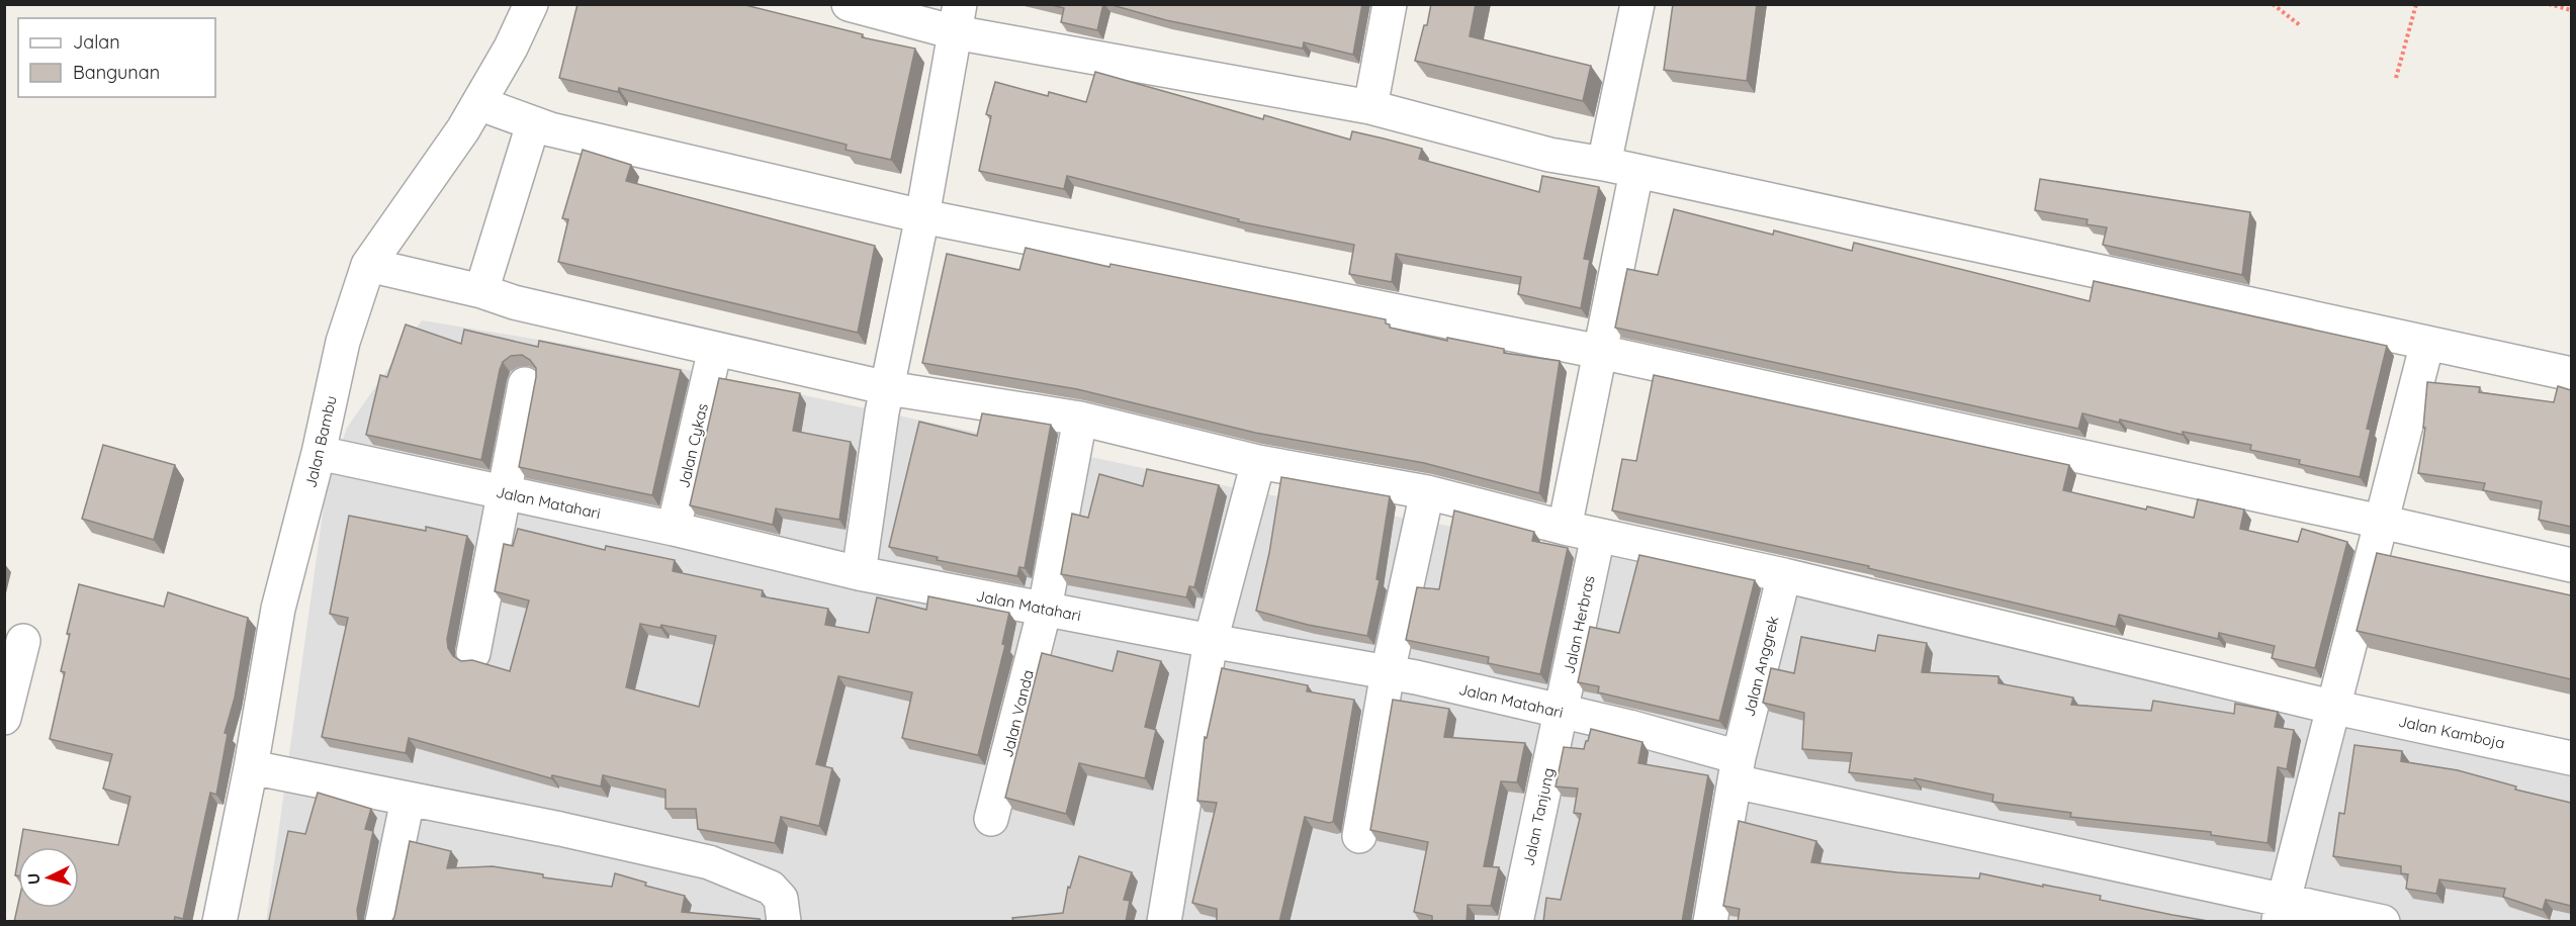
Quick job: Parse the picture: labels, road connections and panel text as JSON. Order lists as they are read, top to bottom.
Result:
{
  "streets": {
    "street": [
      "Jalan Bambu",
      "Jalan Cykas",
      "Jalan Matahari",
      "Jalan Herbras",
      "Jalan Anggrek",
      "Jalan Vanda",
      "Jalan Kamboja",
      "Jalan Tanjung"
    ]
  },
  "crossings": [
    ["Jalan Bambu", "Jalan Matahari"],
    ["Jalan Bambu", "Jalan Kamboja"],
    ["Jalan Cykas", "Jalan Matahari"],
    ["Jalan Matahari", "Jalan Herbras"],
    ["Jalan Matahari", "Jalan Anggrek"],
    ["Jalan Matahari", "Jalan Vanda"],
    ["Jalan Matahari", "Jalan Tanjung"],
    ["Jalan Herbras", "Jalan Kamboja"],
    ["Jalan Herbras", "Jalan Tanjung"],
    ["Jalan Anggrek", "Jalan Kamboja"],
    ["Jalan Vanda", "Jalan Kamboja"]
  ],
  "legend": ["Jalan", "Bangunan"],
  "north": "left"
}
